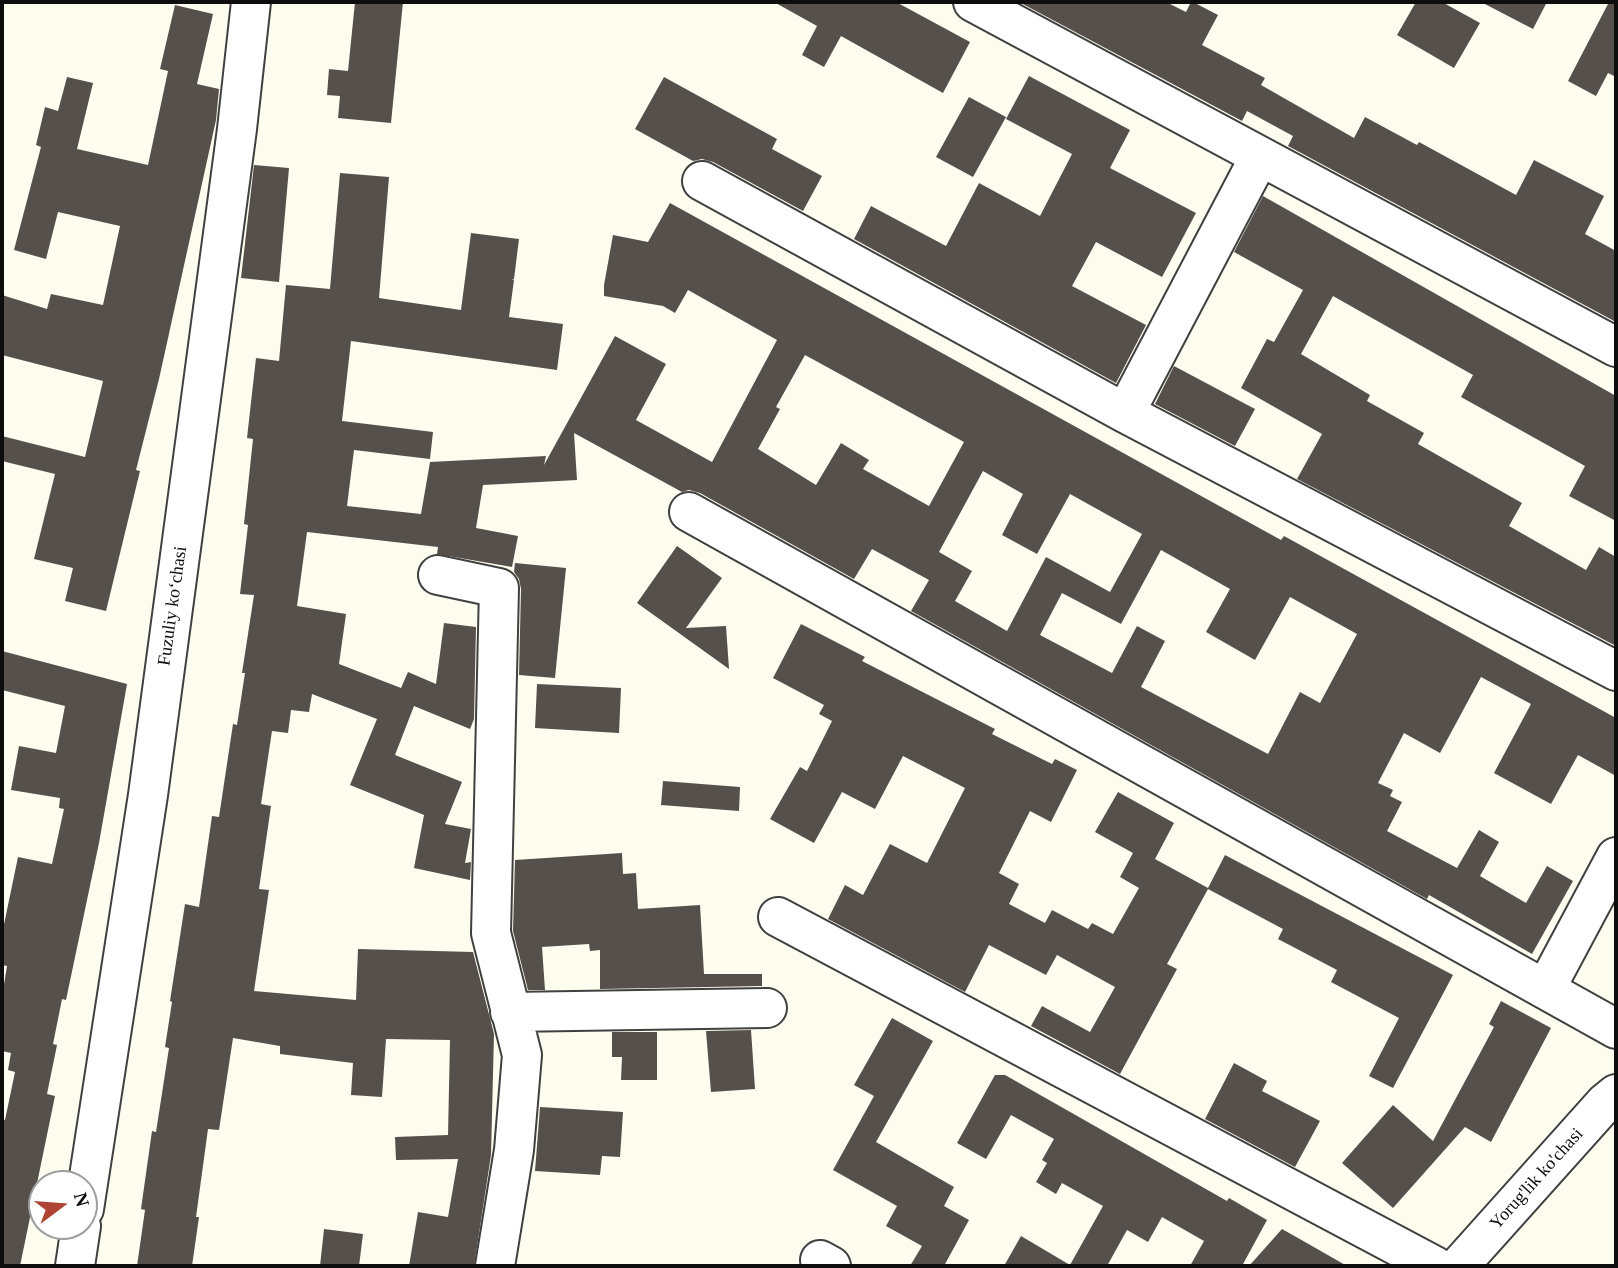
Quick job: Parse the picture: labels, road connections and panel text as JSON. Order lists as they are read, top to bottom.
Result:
{
  "streets": {
    "street": ["Fuzuliy koʻchasi", "Yorug'lik ko'chasi"]
  },
  "north": "right"
}
